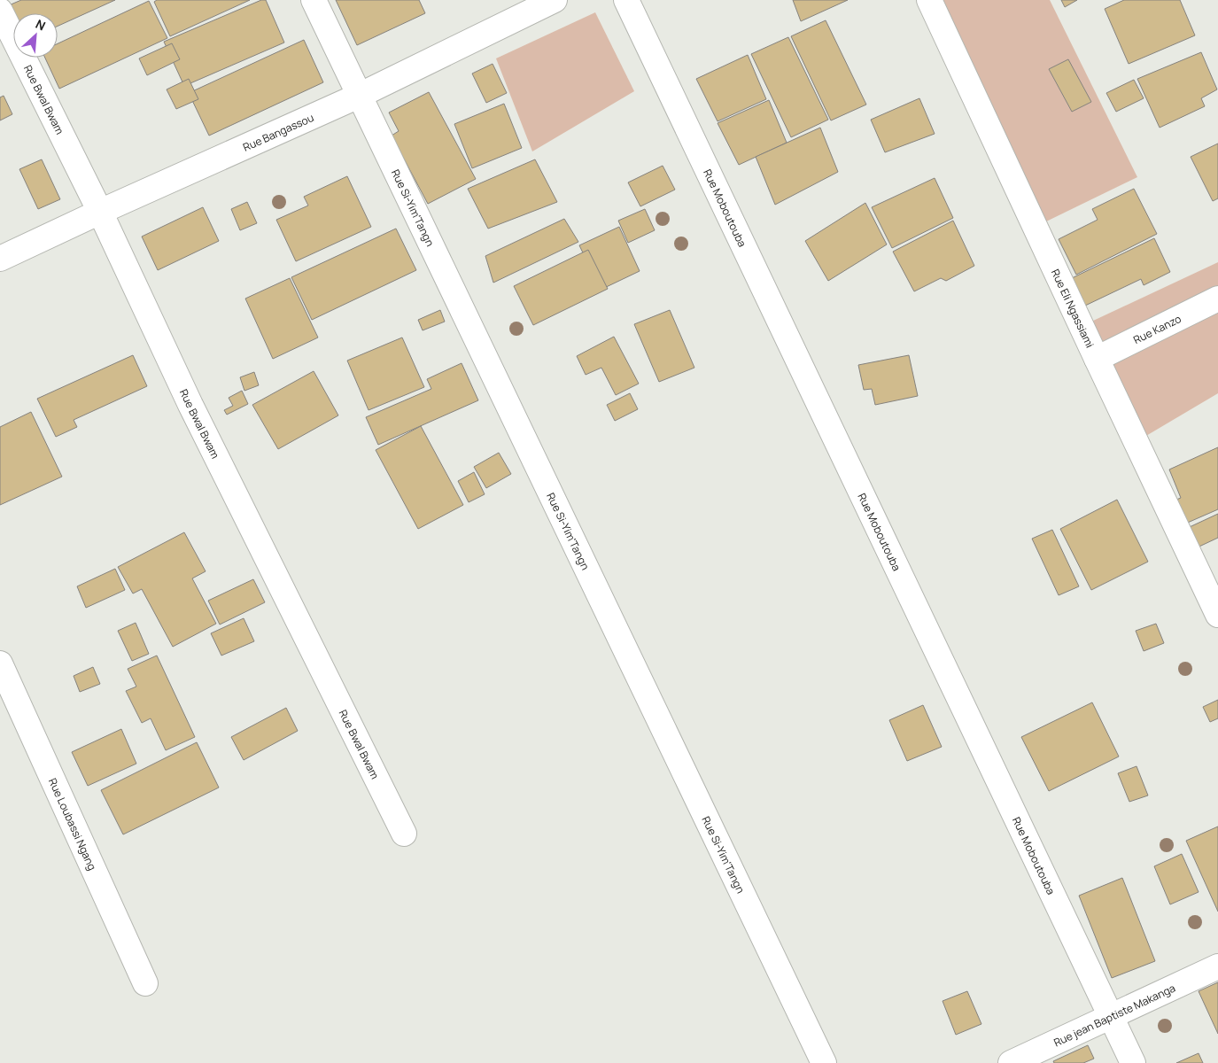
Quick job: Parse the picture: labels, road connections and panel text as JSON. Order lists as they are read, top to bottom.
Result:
{
  "streets": {
    "street": [
      "Rue Bwal Bwam",
      "Rue Bangassou",
      "Rue Si-Yim'Tangn",
      "Rue Moboutouba",
      "Rue Eli Ngassiami",
      "Rue Kanzo",
      "Rue Loubassi Ngang",
      "Rue jean Baptiste Makanga"
    ]
  },
  "crossings": [
    ["Rue Bwal Bwam", "Rue Bangassou"],
    ["Rue Bangassou", "Rue Si-Yim'Tangn"],
    ["Rue Moboutouba", "Rue jean Baptiste Makanga"],
    ["Rue Eli Ngassiami", "Rue Kanzo"]
  ],
  "north": "top right"
}
